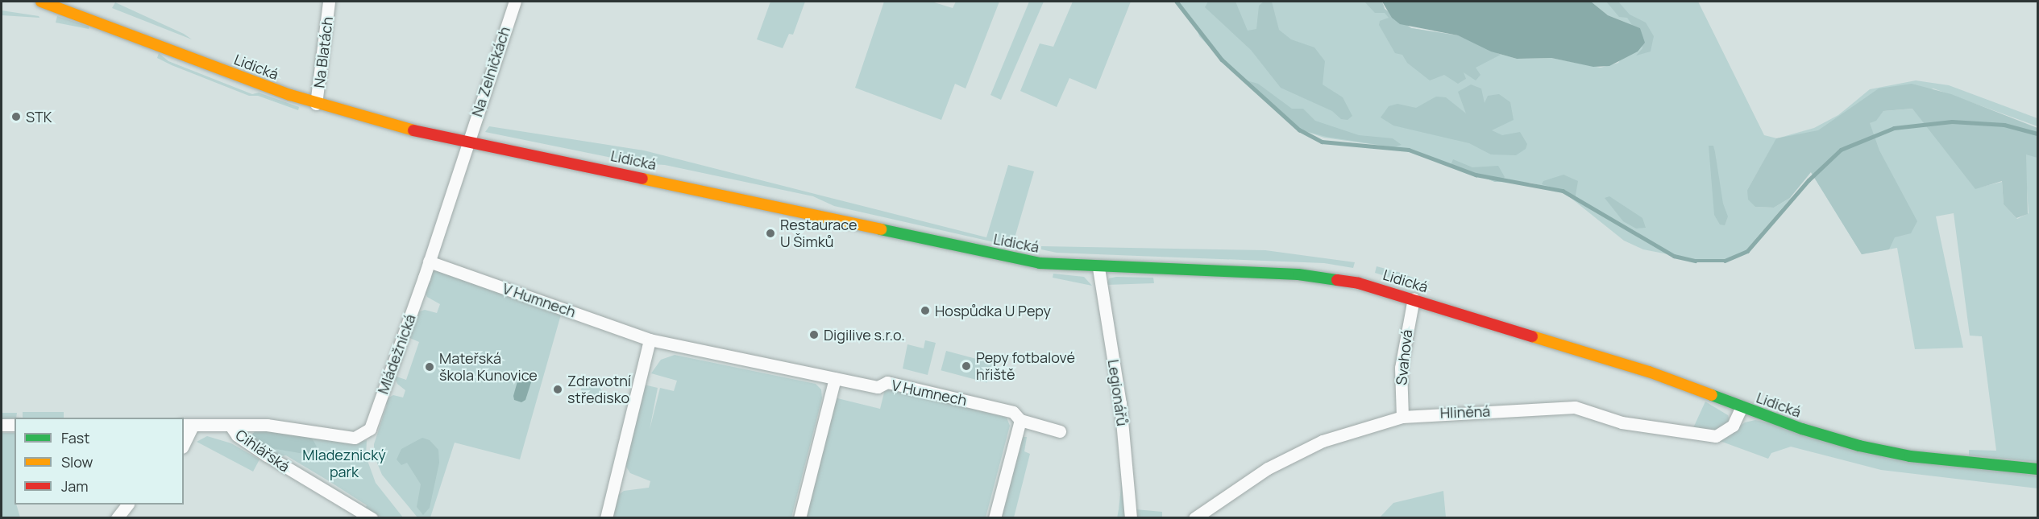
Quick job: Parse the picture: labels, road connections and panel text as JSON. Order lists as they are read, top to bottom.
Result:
{
  "streets": {
    "main road": ["Lidická"],
    "street": [
      "Na Blatách",
      "Na Zelničkách",
      "V Humnech",
      "Mládežnická",
      "Svahová",
      "Legionářů",
      "Hliněná",
      "Cihlářská"
    ]
  },
  "crossings": [
    ["Na Blatách", "Lidická"],
    ["Lidická", "Na Zelničkách"],
    ["Lidická", "Mládežnická"],
    ["Lidická", "Svahová"],
    ["Lidická", "Legionářů"],
    ["Lidická", "Hliněná"],
    ["Na Zelničkách", "Mládežnická"],
    ["V Humnech", "Mládežnická"],
    ["Mládežnická", "Cihlářská"],
    ["Svahová", "Hliněná"]
  ],
  "parks": ["Mladeznický park"],
  "places": [
    "STK",
    "Restaurace U Šimků",
    "Hospůdka U Pepy",
    "Digilive s.r.o.",
    "Pepy fotbalové hřiště",
    "Mateřská škola Kunovice",
    "Zdravotní středisko"
  ],
  "legend": ["Fast", "Slow", "Jam"]
}
